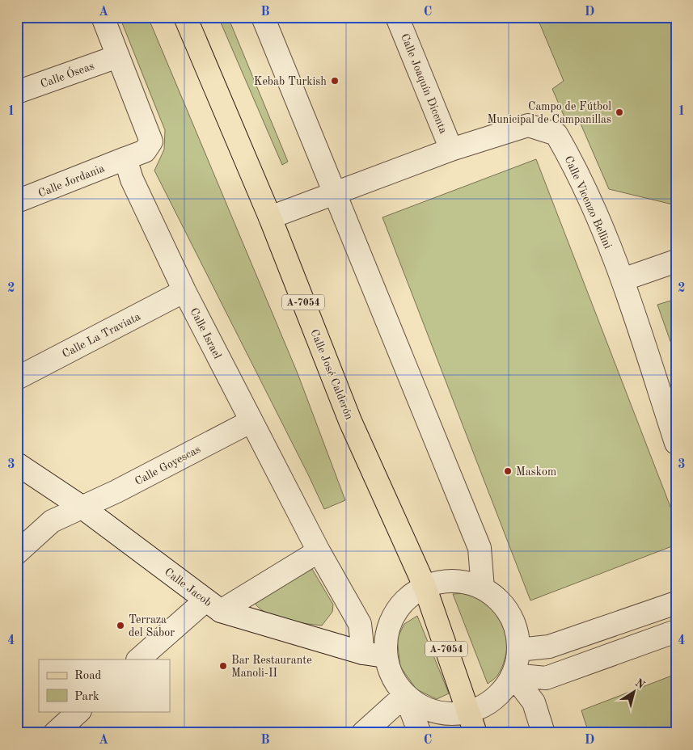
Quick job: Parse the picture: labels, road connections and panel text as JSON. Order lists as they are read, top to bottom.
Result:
{
  "streets": {
    "main road": ["A-7054", "Calle José Calderón"],
    "street": [
      "Calle Óseas",
      "Calle Joaquín Dicenta",
      "Calle Jordania",
      "Calle Vicenzo Bellini",
      "Calle Israel",
      "Calle La Traviata",
      "Calle Goyescas",
      "Calle Jacob"
    ]
  },
  "crossings": [
    ["Calle Joaquín Dicenta", "Calle Vicenzo Bellini"],
    ["Calle Jordania", "Calle Israel"],
    ["Calle Vicenzo Bellini", "Calle José Calderón"],
    ["Calle Israel", "Calle La Traviata"],
    ["Calle Israel", "Calle Goyescas"],
    ["Calle Israel", "Calle Jacob"],
    ["Calle Goyescas", "Calle Jacob"]
  ],
  "places": [
    "Kebab Turkish",
    "Campo de Fútbol Municipal de Campanillas",
    "Maskom",
    "Terraza del Sabor",
    "Bar Restaurante Manoli-II"
  ],
  "legend": ["Road", "Park"],
  "north": "top right",
  "grid": {
    "columns": [
      "A",
      "B",
      "C",
      "D"
    ],
    "rows": [
      "1",
      "2",
      "3",
      "4"
    ]
  }
}
